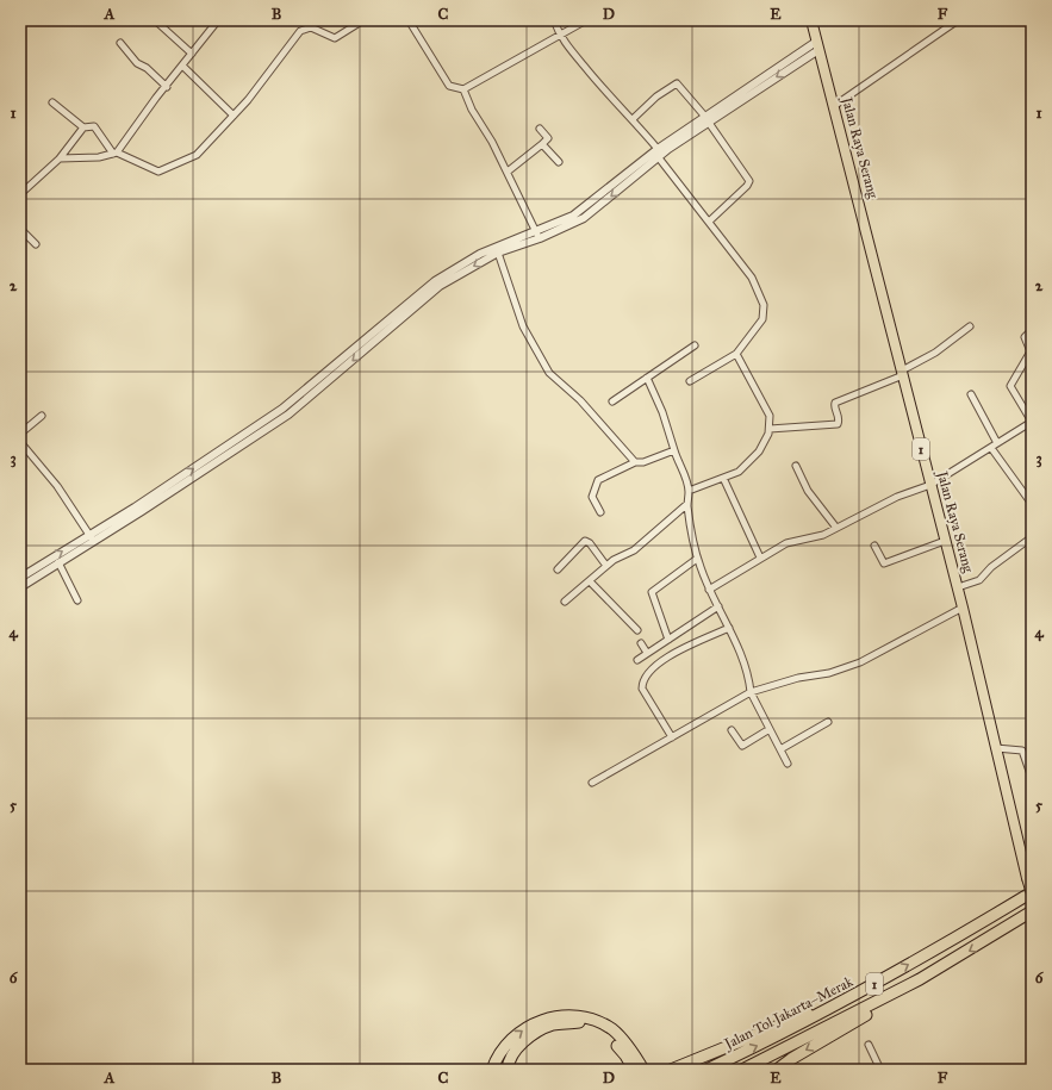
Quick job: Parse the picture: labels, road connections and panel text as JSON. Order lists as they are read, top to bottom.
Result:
{
  "streets": {
    "highway": ["Jalan Raya Serang", "1", "Jalan Tol Jakarta–Merak"]
  },
  "crossings": [
    ["Jalan Raya Serang", "Jalan Tol Jakarta–Merak"]
  ],
  "grid": {
    "columns": [
      "A",
      "B",
      "C",
      "D",
      "E",
      "F"
    ],
    "rows": [
      "1",
      "2",
      "3",
      "4",
      "5",
      "6"
    ]
  }
}
